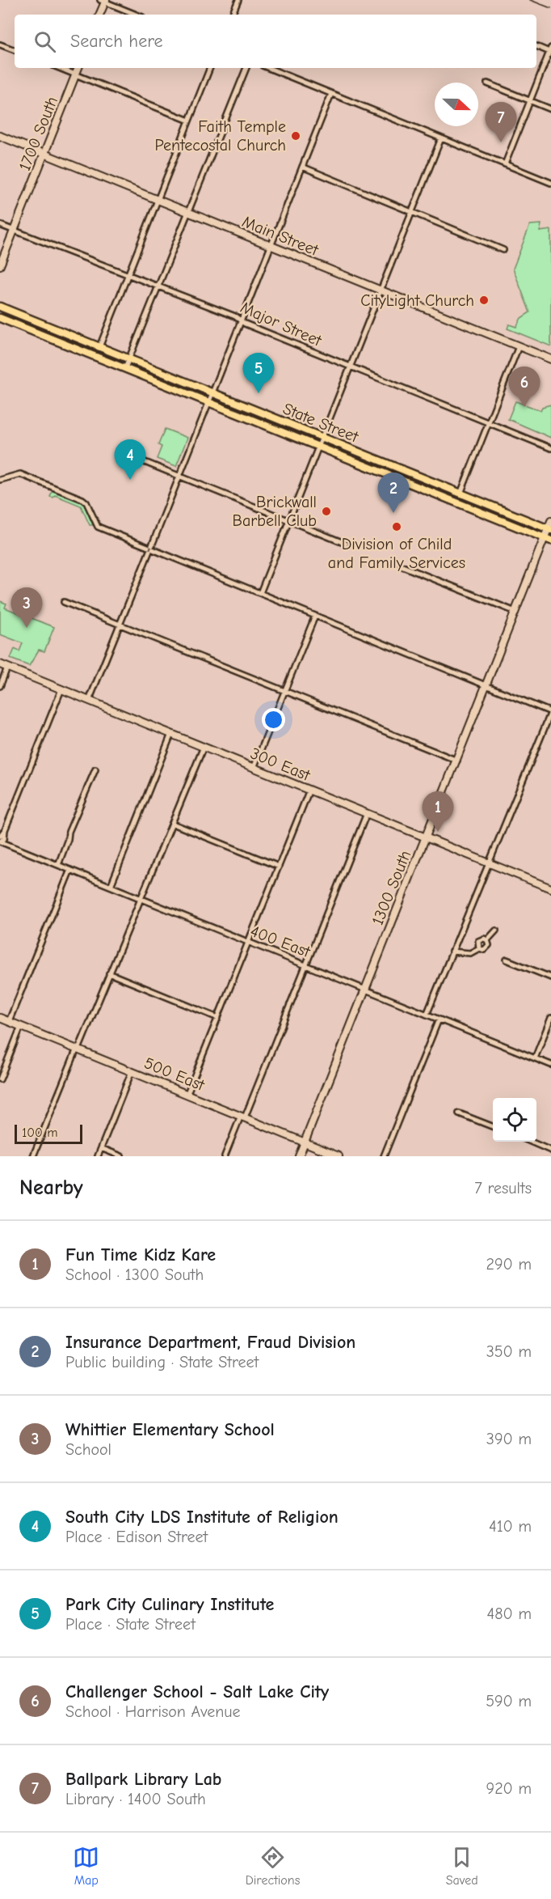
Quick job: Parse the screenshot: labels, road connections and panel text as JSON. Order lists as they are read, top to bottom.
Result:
{
  "streets": {
    "main road": ["State Street"],
    "street": [
      "1700 South",
      "Main Street",
      "Major Street",
      "300 East",
      "1300 South",
      "400 East",
      "500 East"
    ]
  },
  "crossings": [
    ["1700 South", "Main Street"],
    ["1700 South", "Major Street"],
    ["State Street", "1300 South"],
    ["300 East", "1300 South"],
    ["1300 South", "400 East"],
    ["1300 South", "500 East"]
  ],
  "places": [
    "Faith Temple Pentecostal Church",
    "CityLight Church",
    "Brickwall Barbell Club",
    "Division of Child and Family Services"
  ],
  "scale_bar": "100 m",
  "north": "right",
  "page": {
    "search": "Search here",
    "pins": [
      "7",
      "5",
      "6",
      "4",
      "2",
      "3",
      "1"
    ],
    "scale": "100 m",
    "heading": ["Nearby", "7 results"],
    "list": [
      {
        "mark": "1",
        "name": "Fun Time Kidz Kare",
        "note": "School · 1300 South",
        "value": "290 m"
      },
      {
        "mark": "2",
        "name": "Insurance Department, Fraud Division",
        "note": "Public building · State Street",
        "value": "350 m"
      },
      {
        "mark": "3",
        "name": "Whittier Elementary School",
        "note": "School",
        "value": "390 m"
      },
      {
        "mark": "4",
        "name": "South City LDS Institute of Religion",
        "note": "Place · Edison Street",
        "value": "410 m"
      },
      {
        "mark": "5",
        "name": "Park City Culinary Institute",
        "note": "Place · State Street",
        "value": "480 m"
      },
      {
        "mark": "6",
        "name": "Challenger School - Salt Lake City",
        "note": "School · Harrison Avenue",
        "value": "590 m"
      },
      {
        "mark": "7",
        "name": "Ballpark Library Lab",
        "note": "Library · 1400 South",
        "value": "920 m"
      }
    ],
    "nav": ["Map", "Directions", "Saved"]
  }
}
